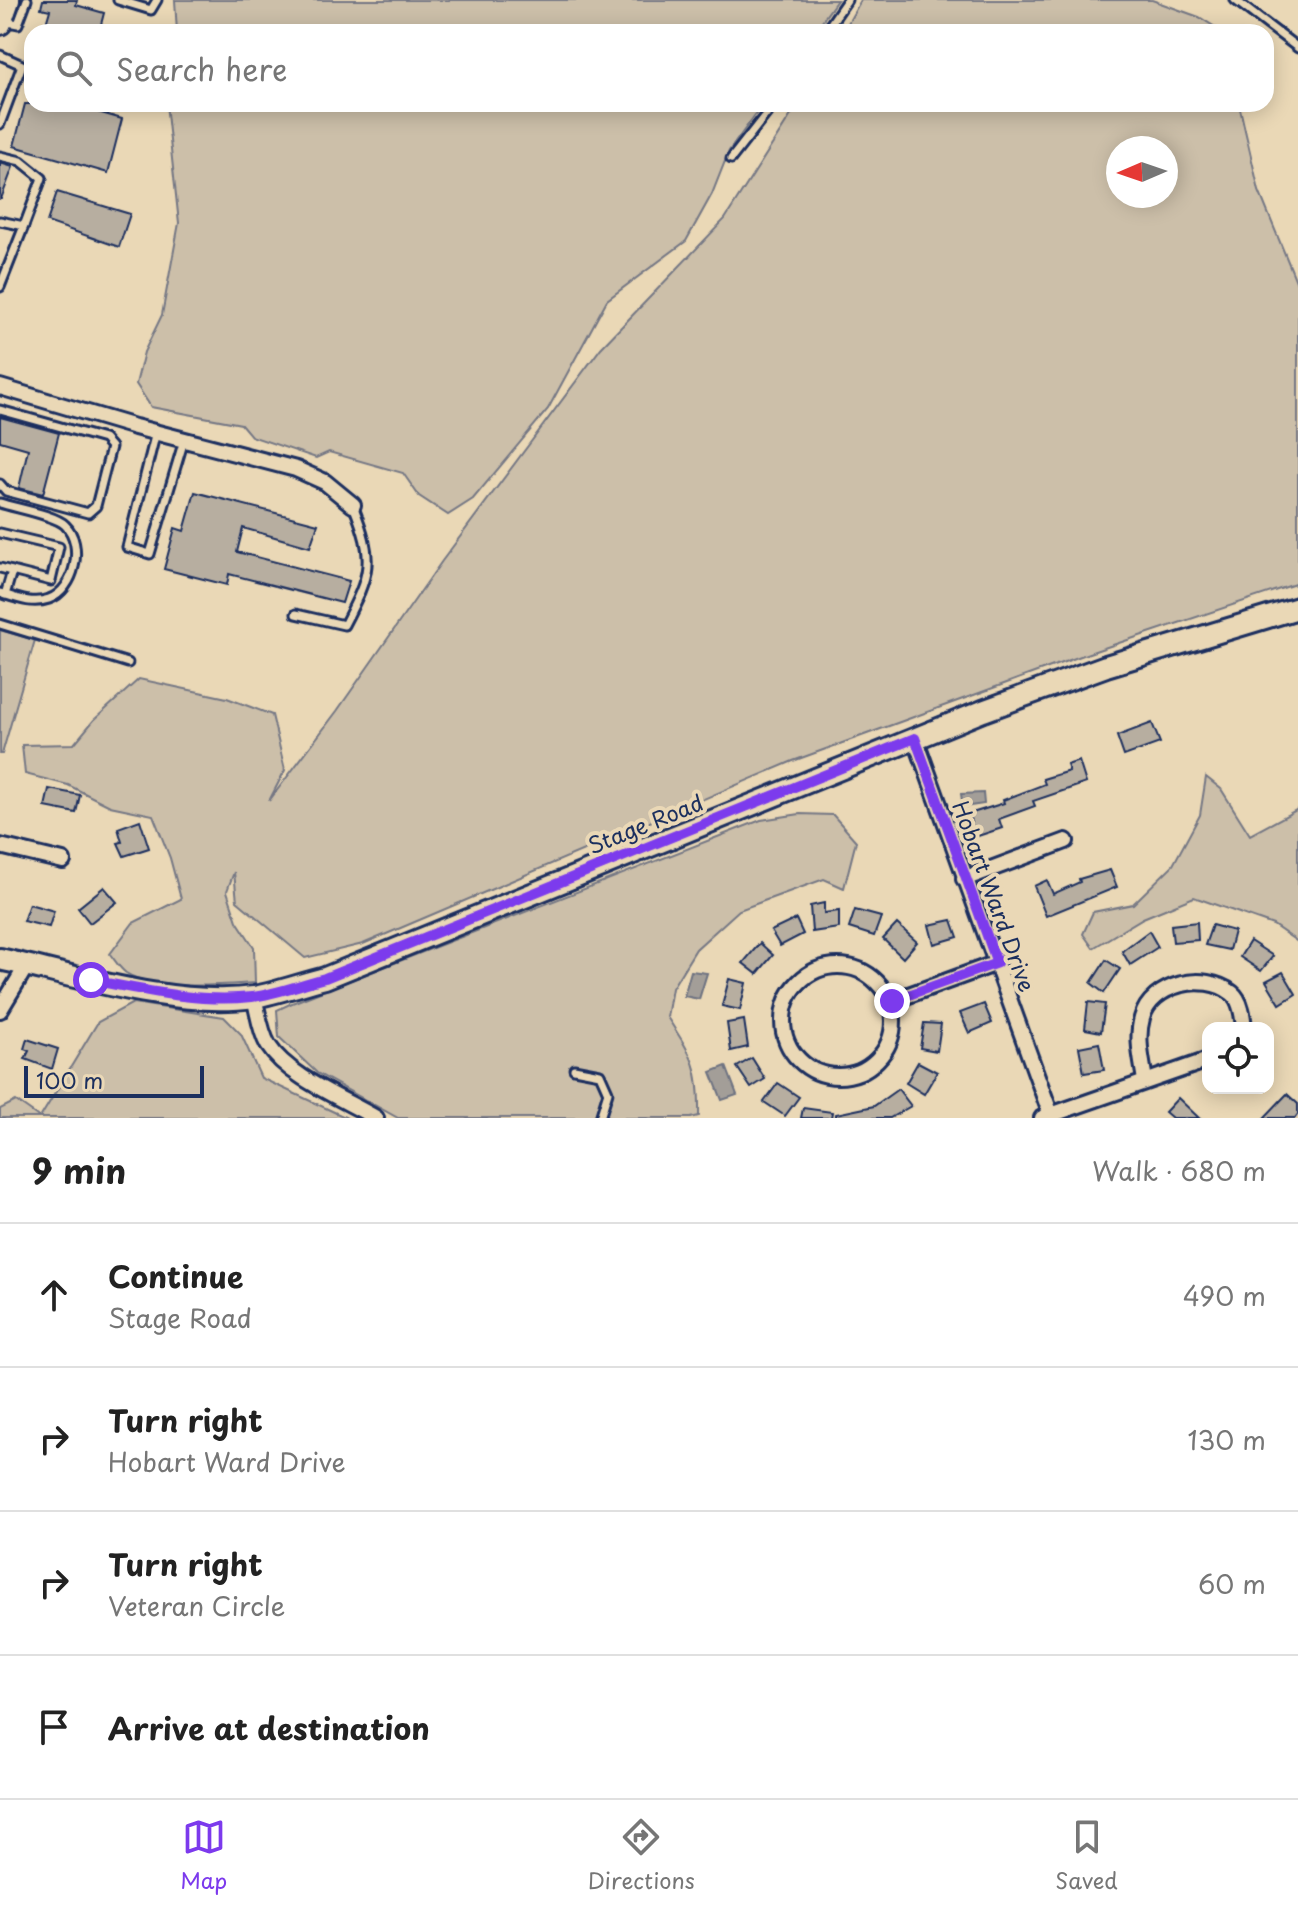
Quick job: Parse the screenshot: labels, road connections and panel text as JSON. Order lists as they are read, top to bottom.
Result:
{
  "streets": {
    "street": ["Stage Road", "Hobart Ward Drive"]
  },
  "crossings": [
    ["Stage Road", "Hobart Ward Drive"]
  ],
  "scale_bar": "100 m",
  "north": "left",
  "page": {
    "search": "Search here",
    "scale": "100 m",
    "heading": ["9 min", "Walk · 680 m"],
    "list": [
      ["Continue", "Stage Road", "490 m"],
      ["Turn right", "Hobart Ward Drive", "130 m"],
      ["Turn right", "Veteran Circle", "60 m"],
      "Arrive at destination"
    ],
    "nav": ["Map", "Directions", "Saved"]
  }
}
